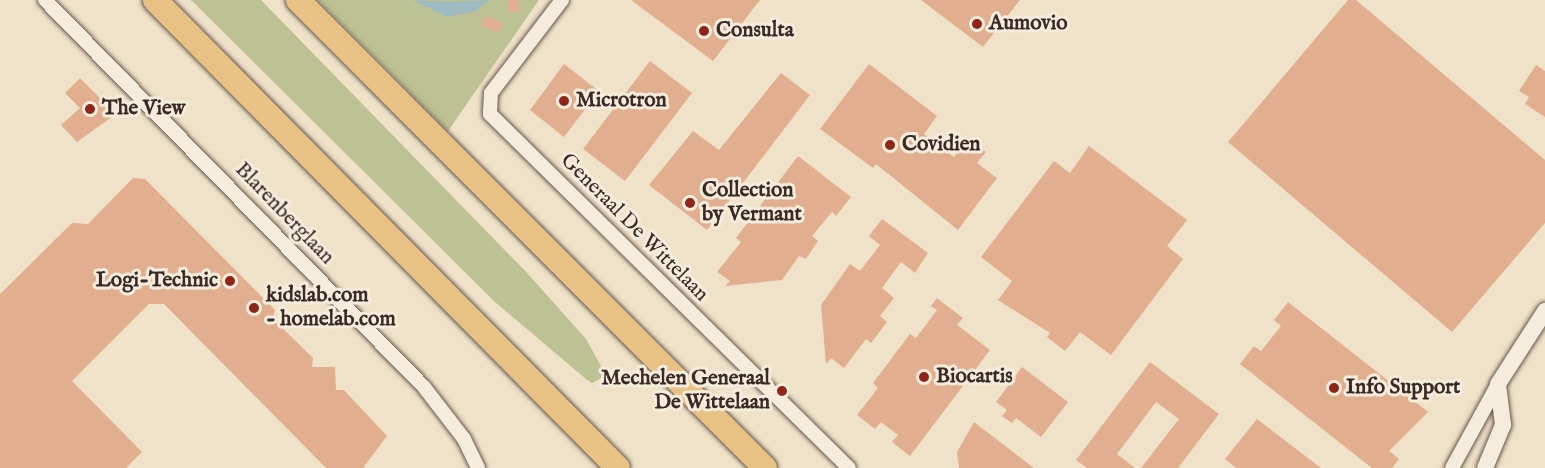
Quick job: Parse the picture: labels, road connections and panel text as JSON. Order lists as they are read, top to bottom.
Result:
{
  "streets": {
    "street": ["Blarenberglaan", "Generaal De Wittelaan"]
  },
  "places": [
    "Aumovio",
    "Consulta",
    "Microtron",
    "The View",
    "Covidien",
    "Collection by Vermant",
    "Logi-Technic",
    "kidslab.com - homelab.com",
    "Biocartis",
    "Info Support",
    "Mechelen Generaal De Wittelaan"
  ]
}
